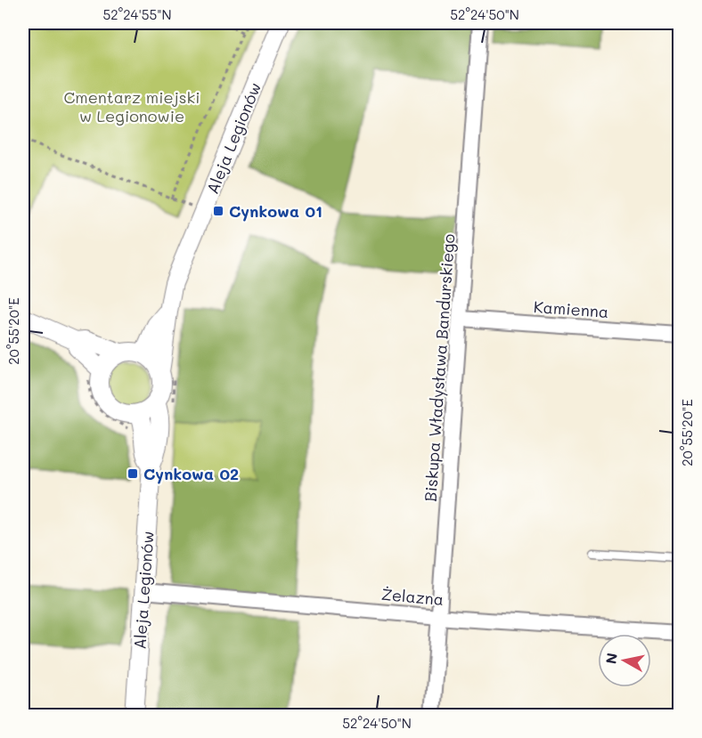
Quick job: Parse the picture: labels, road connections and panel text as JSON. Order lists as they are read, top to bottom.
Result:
{
  "streets": {
    "street": [
      "Aleja Legionów",
      "Kamienna",
      "Biskupa Władysława Bandurskiego",
      "Żelazna"
    ]
  },
  "crossings": [
    ["Aleja Legionów", "Żelazna"],
    ["Kamienna", "Biskupa Władysława Bandurskiego"],
    ["Biskupa Władysława Bandurskiego", "Żelazna"]
  ],
  "parks": ["Cmentarz miejski w Legionowie"],
  "places": {
    "transit": ["Cynkowa 01", "Cynkowa 02"]
  },
  "north": "left",
  "coordinates": ["52°24'55\"N", "52°24'50\"N", "20°55'20\"E"]
}
